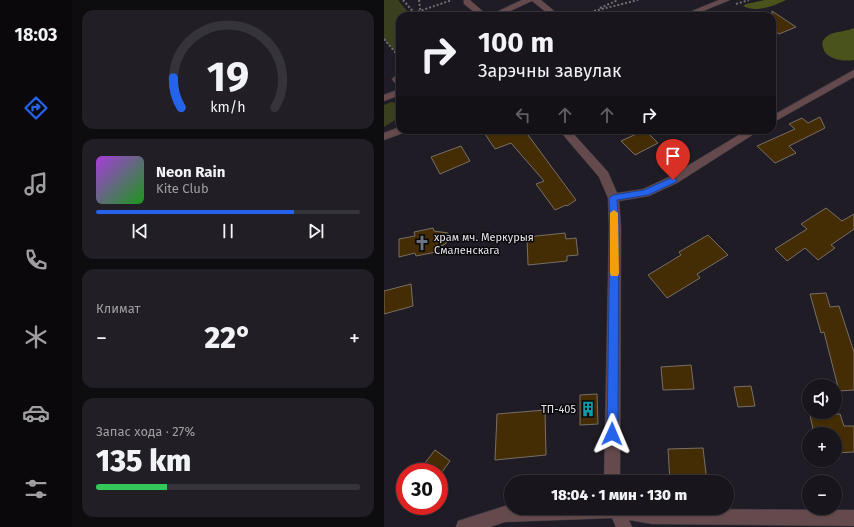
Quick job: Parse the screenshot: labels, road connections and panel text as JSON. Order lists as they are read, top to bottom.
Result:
{
  "places": {
    "church": ["храм мч. Меркурыя Смаленскага"],
    "building": ["ТП-405"]
  },
  "page": {
    "tabs": "18:03",
    "turn": ["100 m", "Зарэчны завулак"],
    "song": ["Neon Rain", "Kite Club"],
    "tile": [
      "Климат",
      ["Запас хода · 27%", "135 km"]
    ],
    "heat": ["−", "22°", "+"],
    "map_buttons": ["+", "−"],
    "limit": "30",
    "trip": "18:04 · 1 мин · 130 m",
    "gauge": ["19", "km/h"]
  }
}
